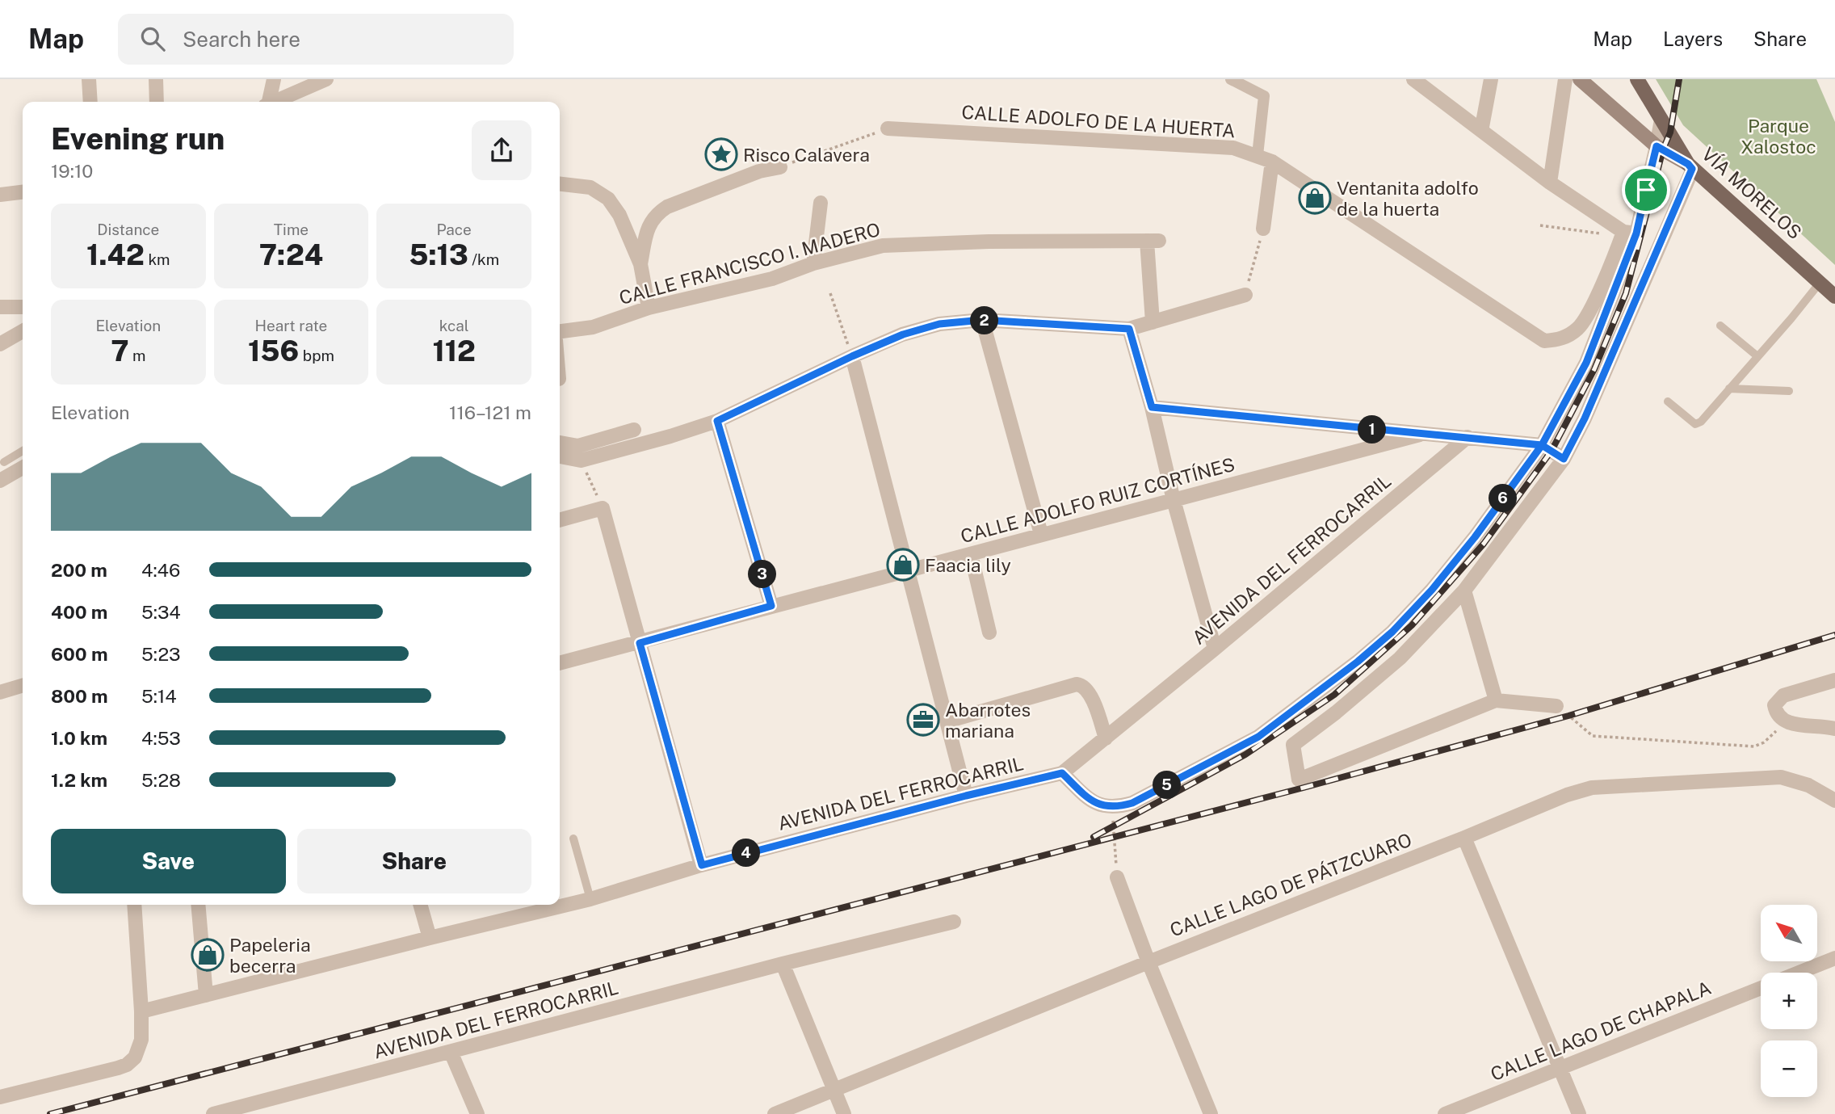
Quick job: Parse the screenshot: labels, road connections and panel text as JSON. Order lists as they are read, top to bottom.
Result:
{
  "streets": {
    "main road": ["VÍA MORELOS"],
    "street": [
      "CALLE ADOLFO DE LA HUERTA",
      "CALLE FRANCISCO I. MADERO",
      "CALLE ADOLFO RUIZ CORTÍNES",
      "AVENIDA DEL FERROCARRIL",
      "CALLE LAGO DE PÁTZCUARO",
      "CALLE LAGO DE CHAPALA"
    ]
  },
  "parks": ["Parque Xalostoc"],
  "places": {
    "place": ["Risco Calavera"],
    "shop": ["Ventanita adolfo de la huerta", "Faacia lily", "Papeleria becerra"],
    "office": ["Abarrotes mariana"]
  },
  "north": "top left",
  "page": {
    "header": "Map",
    "search": "Search here",
    "nav": ["Map", "Layers", "Share"],
    "heading": ["Evening run", "19:10"],
    "stats": [
      ["Distance", "1.42 km"],
      ["Time", "7:24"],
      ["Pace", "5:13 /km"],
      ["Elevation", "7 m"],
      ["Heart rate", "156 bpm"],
      ["kcal", "112"]
    ],
    "pins": [
      "2",
      "1",
      "6",
      "3",
      "5",
      "4"
    ],
    "chart": ["Elevation", "116–121 m"],
    "list": [
      {
        "name": "200 m",
        "note": "4:46"
      },
      {
        "name": "400 m",
        "note": "5:34"
      },
      {
        "name": "600 m",
        "note": "5:23"
      },
      {
        "name": "800 m",
        "note": "5:14"
      },
      {
        "name": "1.0 km",
        "note": "4:53"
      },
      {
        "name": "1.2 km",
        "note": "5:28"
      }
    ],
    "buttons": ["Save", "Share"],
    "map_buttons": ["+", "−"]
  }
}
